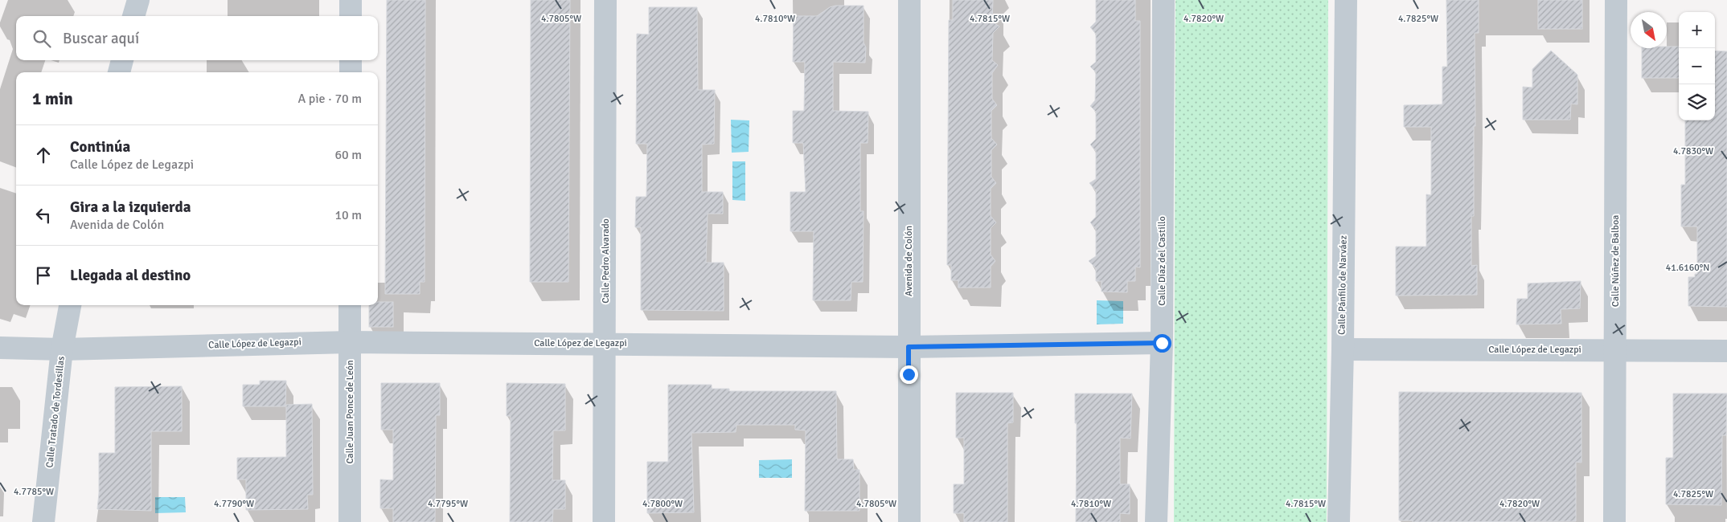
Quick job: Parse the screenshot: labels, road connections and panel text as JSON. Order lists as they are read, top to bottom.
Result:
{
  "streets": {
    "street": [
      "Calle Pedro Alvarado",
      "Avenida de Colón",
      "Calle Díaz del Castillo",
      "Calle Núñez de Balboa",
      "Calle Pánfilo de Narváez",
      "Calle López de Legazpi",
      "Calle Tratado de Tordesillas",
      "Calle Juan Ponce de León"
    ]
  },
  "crossings": [
    ["Calle Pedro Alvarado", "Calle López de Legazpi"],
    ["Avenida de Colón", "Calle López de Legazpi"],
    ["Calle Díaz del Castillo", "Calle López de Legazpi"],
    ["Calle Núñez de Balboa", "Calle López de Legazpi"],
    ["Calle Pánfilo de Narváez", "Calle López de Legazpi"],
    ["Calle López de Legazpi", "Calle Tratado de Tordesillas"],
    ["Calle López de Legazpi", "Calle Juan Ponce de León"]
  ],
  "north": "bottom right",
  "page": {
    "map_buttons": ["+", "−"],
    "search": "Buscar aquí",
    "heading": ["1 min", "A pie · 70 m"],
    "list": [
      ["Continúa", "Calle López de Legazpi", "60 m"],
      ["Gira a la izquierda", "Avenida de Colón", "10 m"],
      "Llegada al destino"
    ]
  },
  "coordinates": [
    "4.7805°W",
    "4.7810°W",
    "4.7815°W",
    "4.7820°W",
    "4.7825°W",
    "4.7830°W",
    "41.6160°N",
    "4.7785°W",
    "4.7790°W",
    "4.7795°W",
    "4.7800°W"
  ]
}
